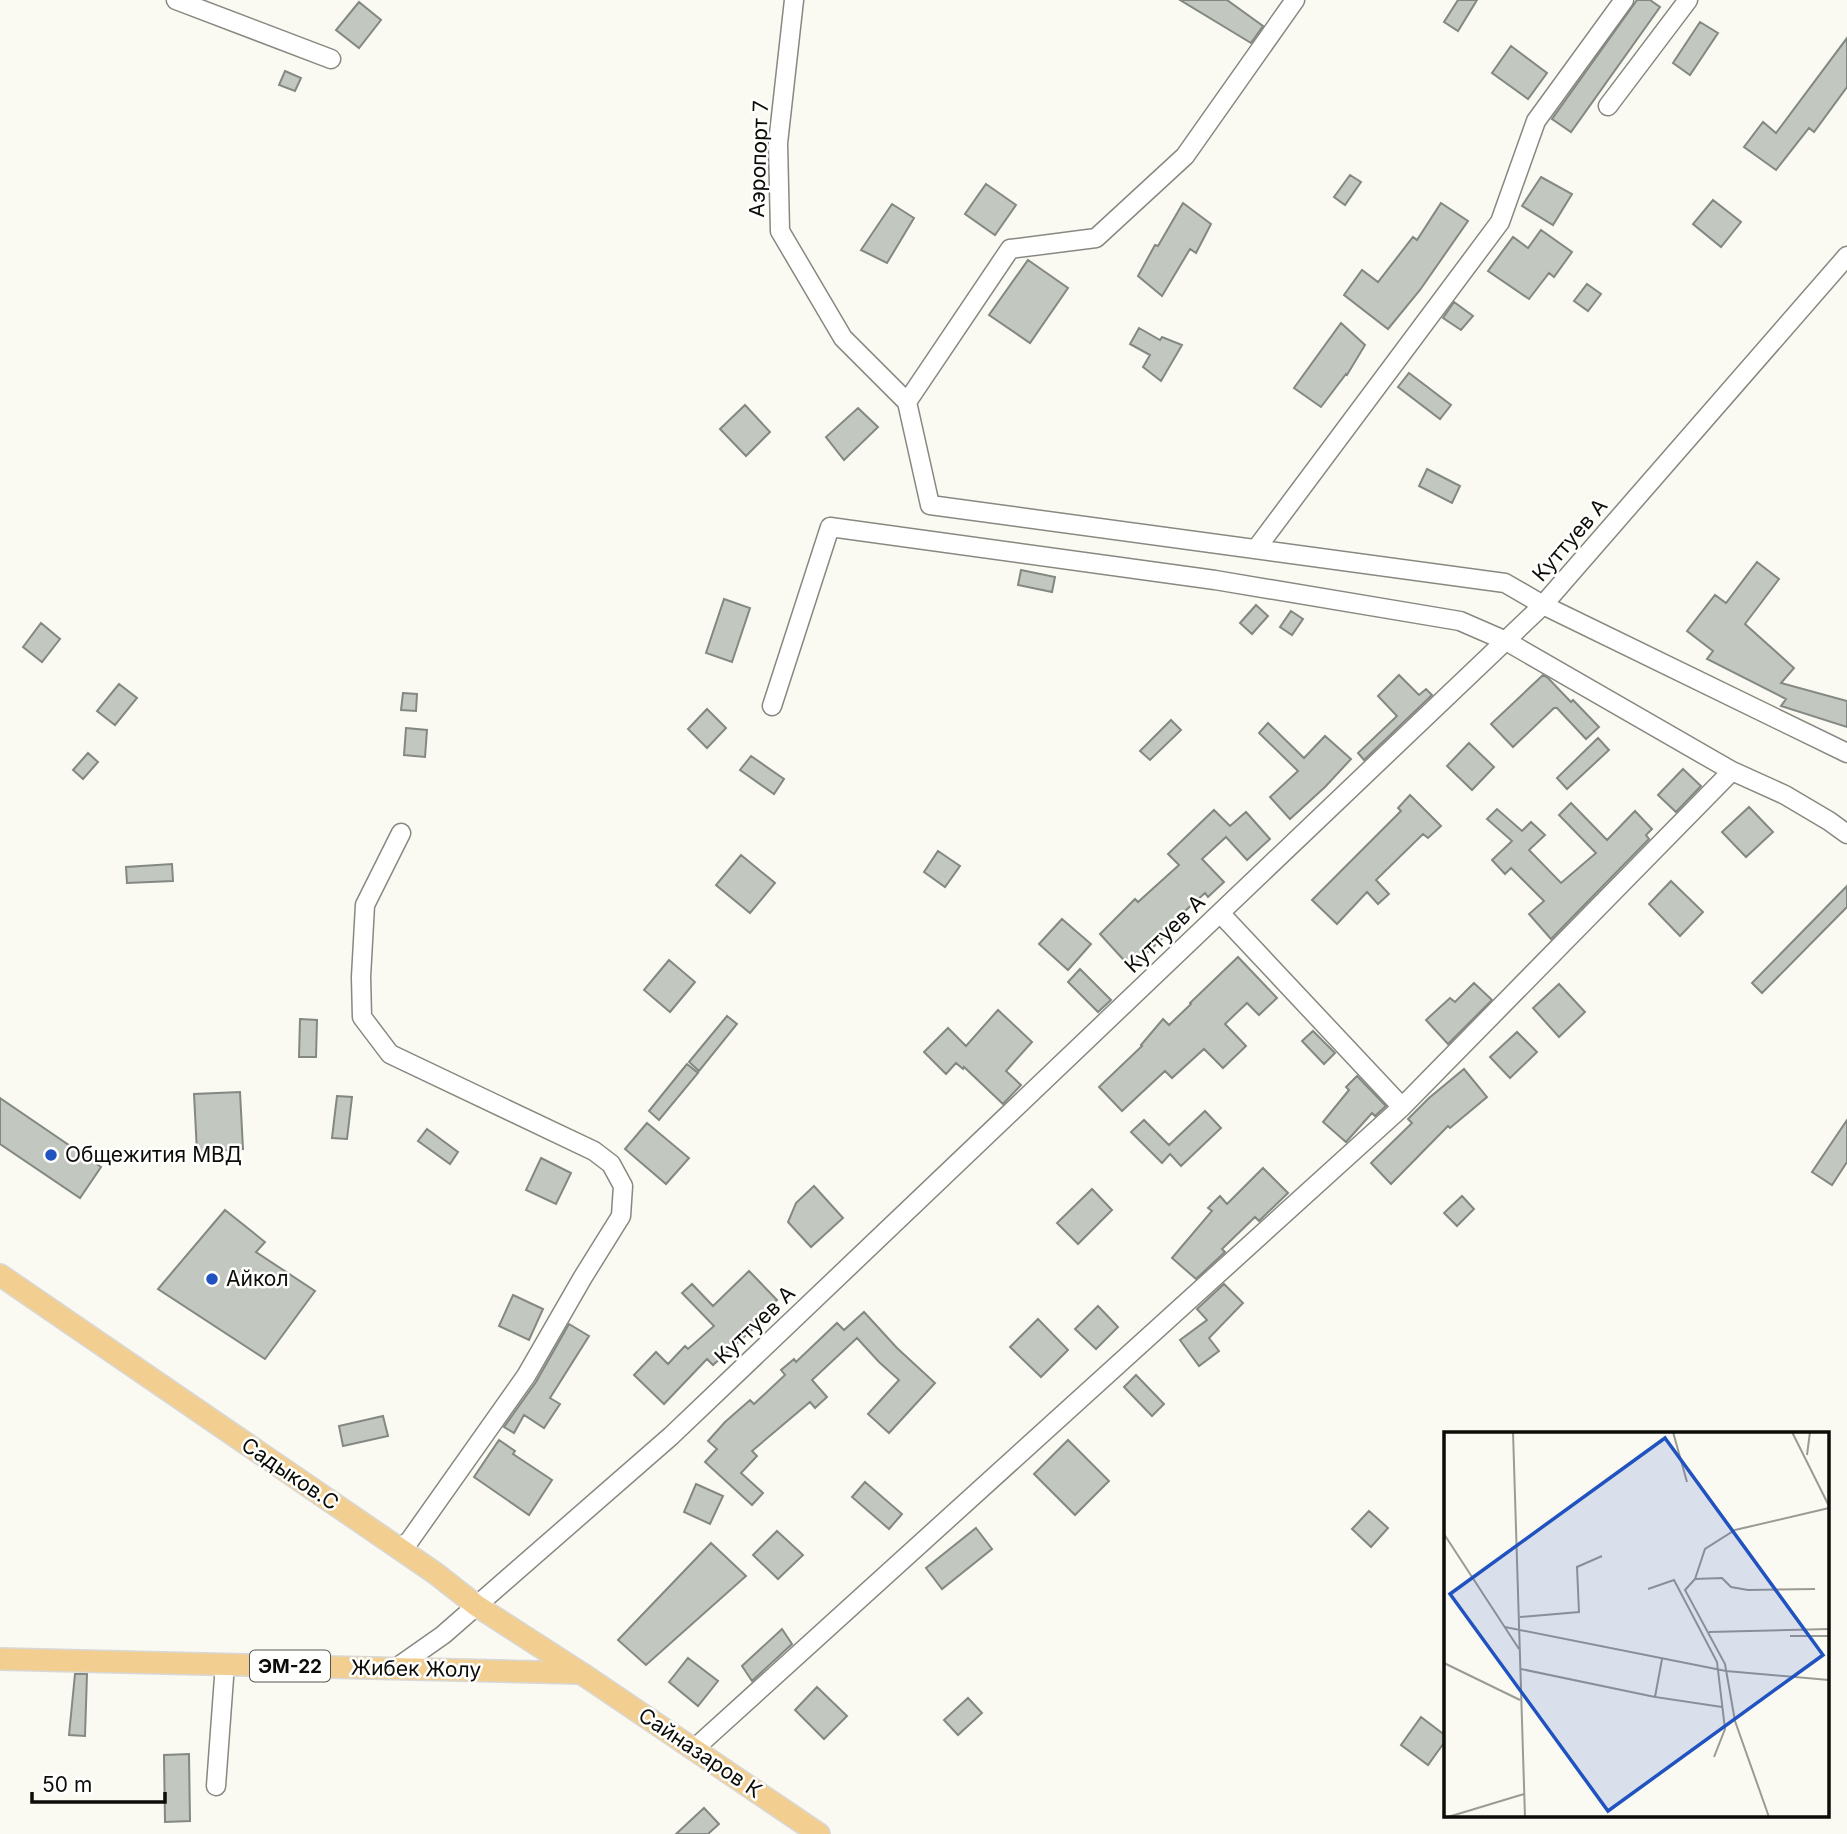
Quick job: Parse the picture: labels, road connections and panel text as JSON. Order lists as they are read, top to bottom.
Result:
{
  "streets": {
    "main road": [
      "Садыков.С",
      "ЭМ-22",
      "Жибек Жолу",
      "Сайназаров К"
    ],
    "street": ["Аэропорт 7", "Куттуев А"]
  },
  "crossings": [
    ["Куттуев А", "Садыков.С"],
    ["Куттуев А", "Жибек Жолу"],
    ["Садыков.С", "Жибек Жолу"],
    ["Садыков.С", "Сайназаров К"],
    ["Жибек Жолу", "Сайназаров К"]
  ],
  "places": ["Общежития МВД", "Айкол"],
  "scale_bar": "50 m"
}
